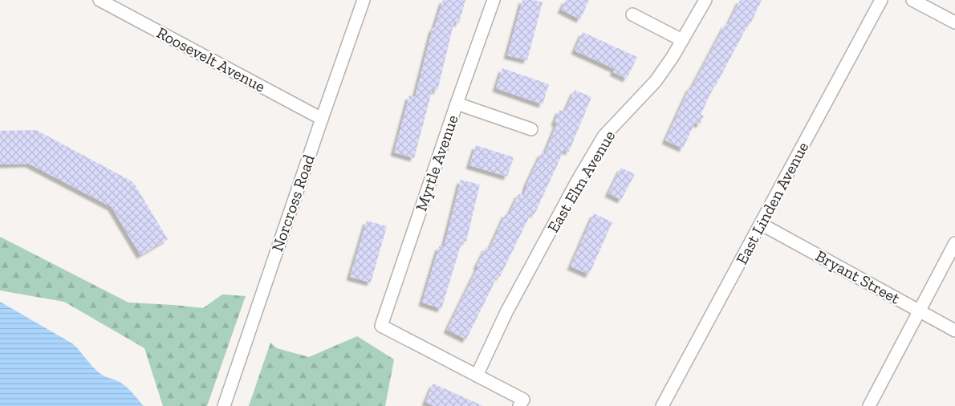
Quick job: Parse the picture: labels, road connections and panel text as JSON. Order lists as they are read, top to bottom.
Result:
{
  "streets": {
    "street": [
      "Roosevelt Avenue",
      "Myrtle Avenue",
      "East Elm Avenue",
      "Norcross Road",
      "East Linden Avenue",
      "Bryant Street"
    ]
  },
  "crossings": [
    ["Roosevelt Avenue", "Norcross Road"],
    ["Myrtle Avenue", "East Elm Avenue"],
    ["East Linden Avenue", "Bryant Street"]
  ]
}
